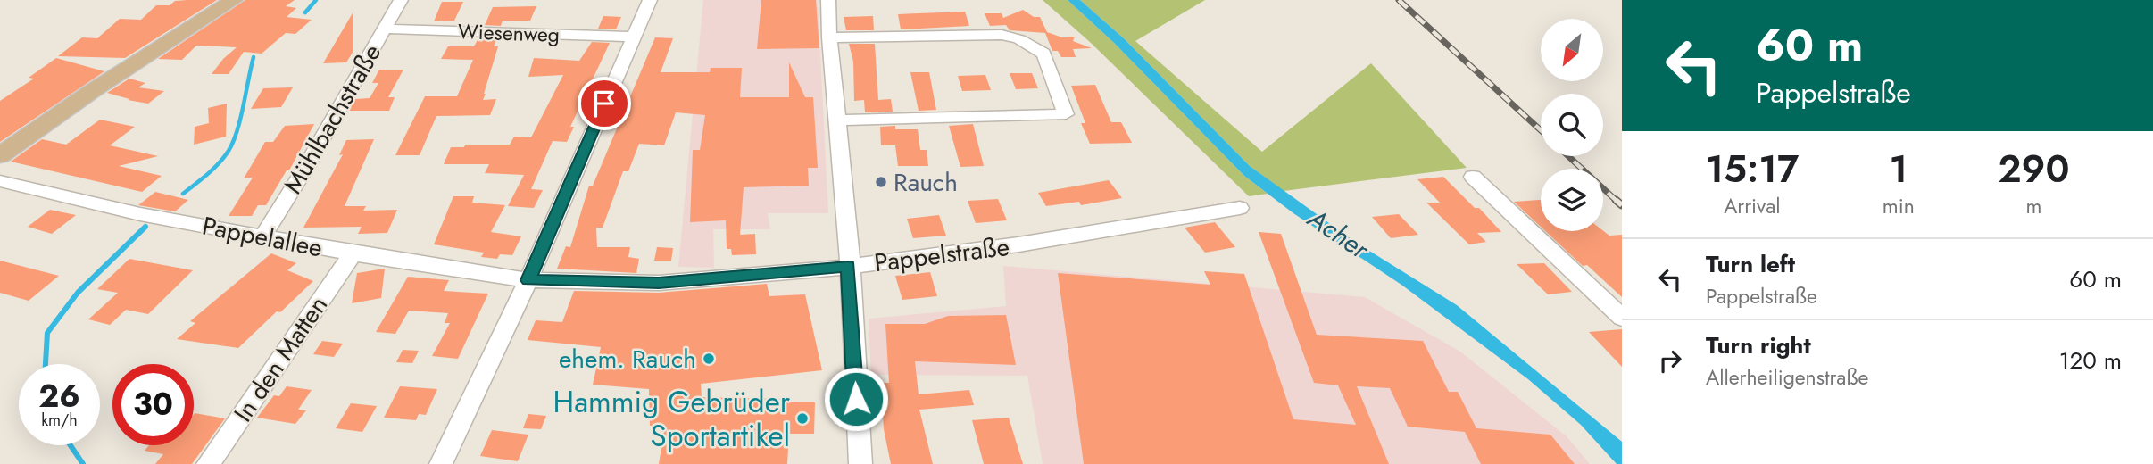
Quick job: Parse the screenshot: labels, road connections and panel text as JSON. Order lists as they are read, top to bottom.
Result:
{
  "streets": {
    "street": [
      "Wiesenweg",
      "Mühlbachstraße",
      "Pappelallee",
      "Pappelstraße",
      "In den Matten"
    ]
  },
  "crossings": [
    ["Wiesenweg", "Mühlbachstraße"],
    ["Mühlbachstraße", "Pappelallee"],
    ["Pappelallee", "Pappelstraße"],
    ["Pappelallee", "In den Matten"]
  ],
  "water": ["Acher"],
  "places": ["Rauch", "ehem. Rauch", "Hammig Gebrüder Sportartikel"],
  "north": "bottom left",
  "page": {
    "turn": ["60 m", "Pappelstraße"],
    "eta": [
      "15:17",
      "Arrival",
      "1",
      "min",
      "290",
      "m"
    ],
    "list": [
      {
        "name": "Turn left",
        "note": "Pappelstraße",
        "value": "60 m"
      },
      {
        "name": "Turn right",
        "note": "Allerheiligenstraße",
        "value": "120 m"
      }
    ],
    "speed": "26 km/h",
    "limit": "30"
  }
}
